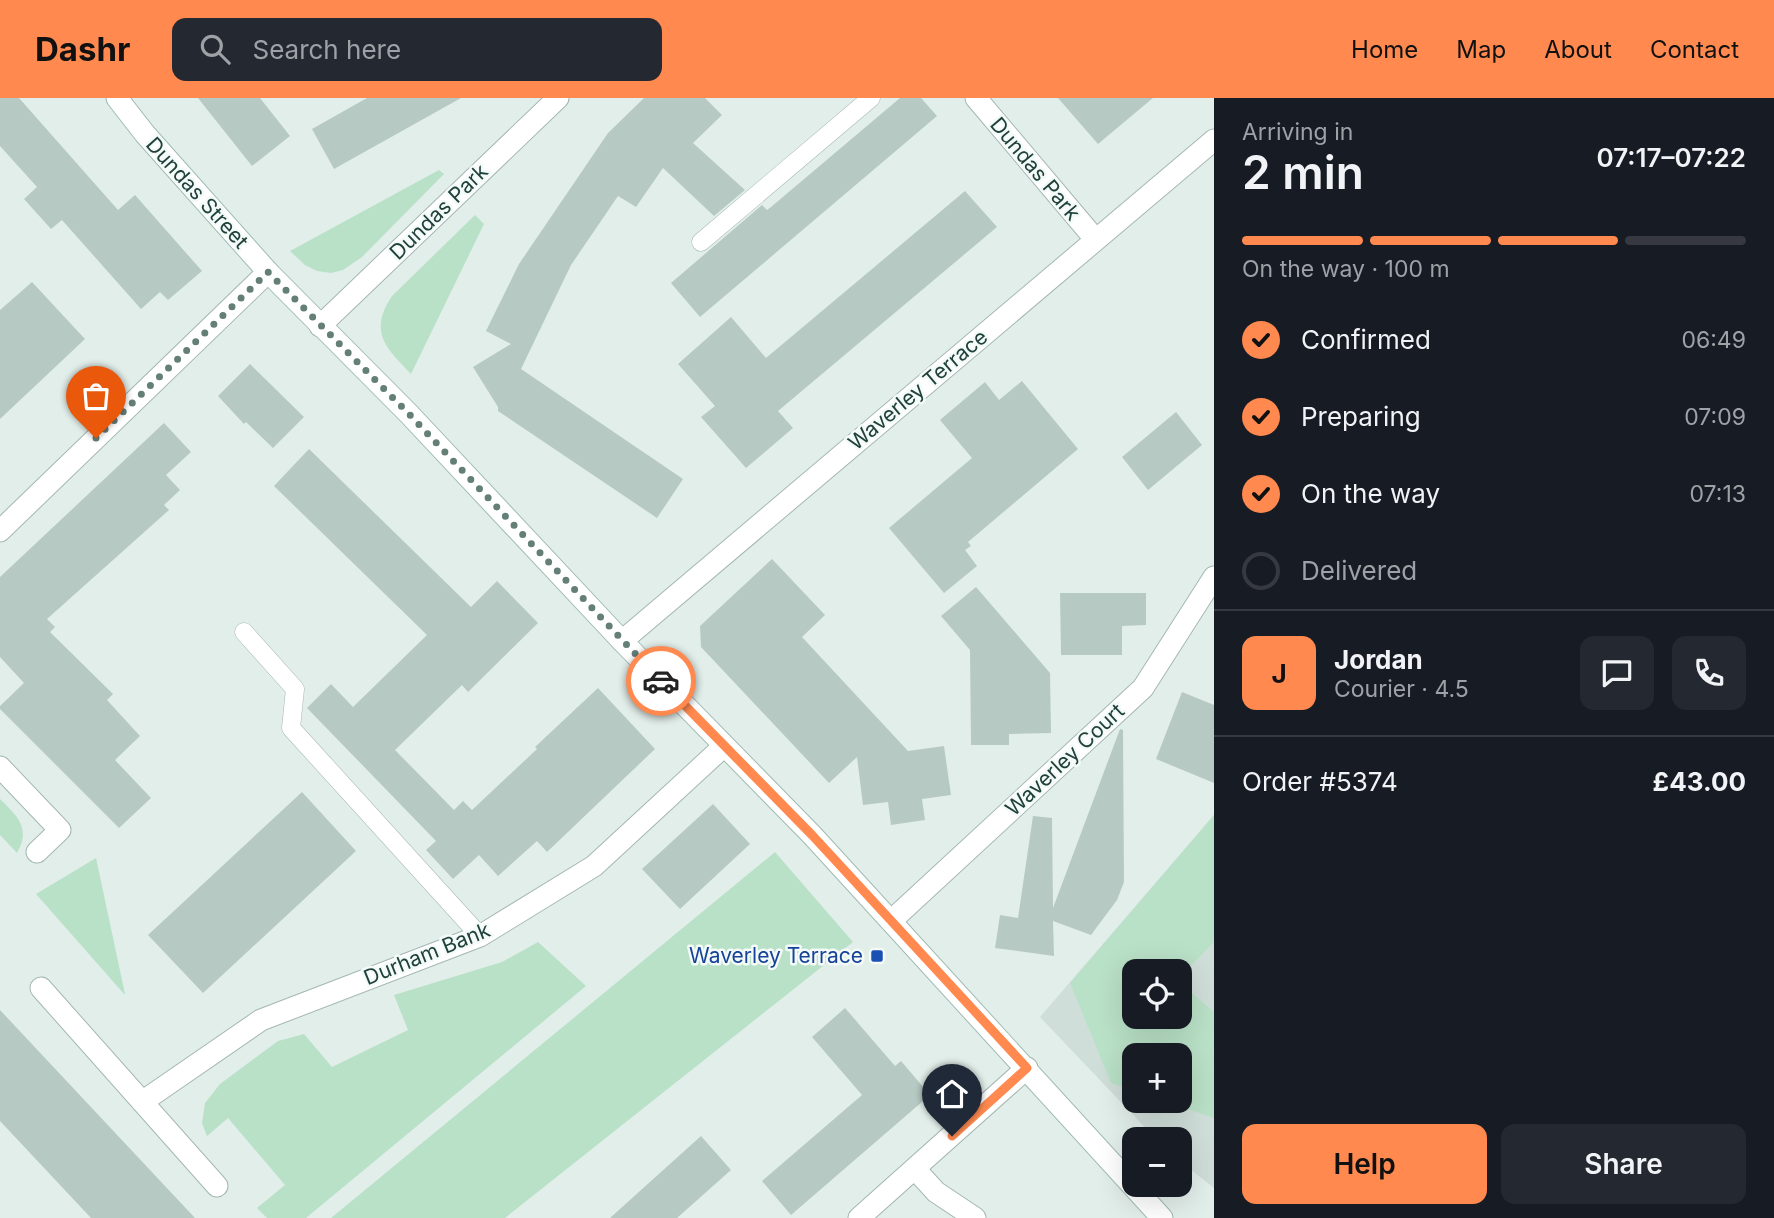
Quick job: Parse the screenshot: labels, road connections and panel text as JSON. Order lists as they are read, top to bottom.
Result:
{
  "streets": {
    "street": [
      "Dundas Park",
      "Dundas Street",
      "Waverley Terrace",
      "Waverley Court",
      "Durham Bank"
    ]
  },
  "crossings": [
    ["Dundas Park", "Dundas Street"],
    ["Dundas Park", "Waverley Terrace"],
    ["Dundas Street", "Waverley Terrace"],
    ["Dundas Street", "Waverley Court"],
    ["Dundas Street", "Durham Bank"]
  ],
  "places": {
    "transit": ["Waverley Terrace"]
  },
  "page": {
    "header": "Dashr",
    "search": "Search here",
    "nav": [
      "Home",
      "Map",
      "About",
      "Contact"
    ],
    "heading": ["2 min", "Arriving in", "07:17–07:22"],
    "panel": [
      "Jordan",
      "Courier · 4.5",
      "Order #5374",
      "£43.00"
    ],
    "bar": "On the way · 100 m",
    "list": [
      ["Confirmed", "06:49"],
      ["Preparing", "07:09"],
      ["On the way", "07:13"],
      "Delivered"
    ],
    "round": "J",
    "map_buttons": ["+", "−"],
    "buttons": ["Help", "Share"]
  }
}
